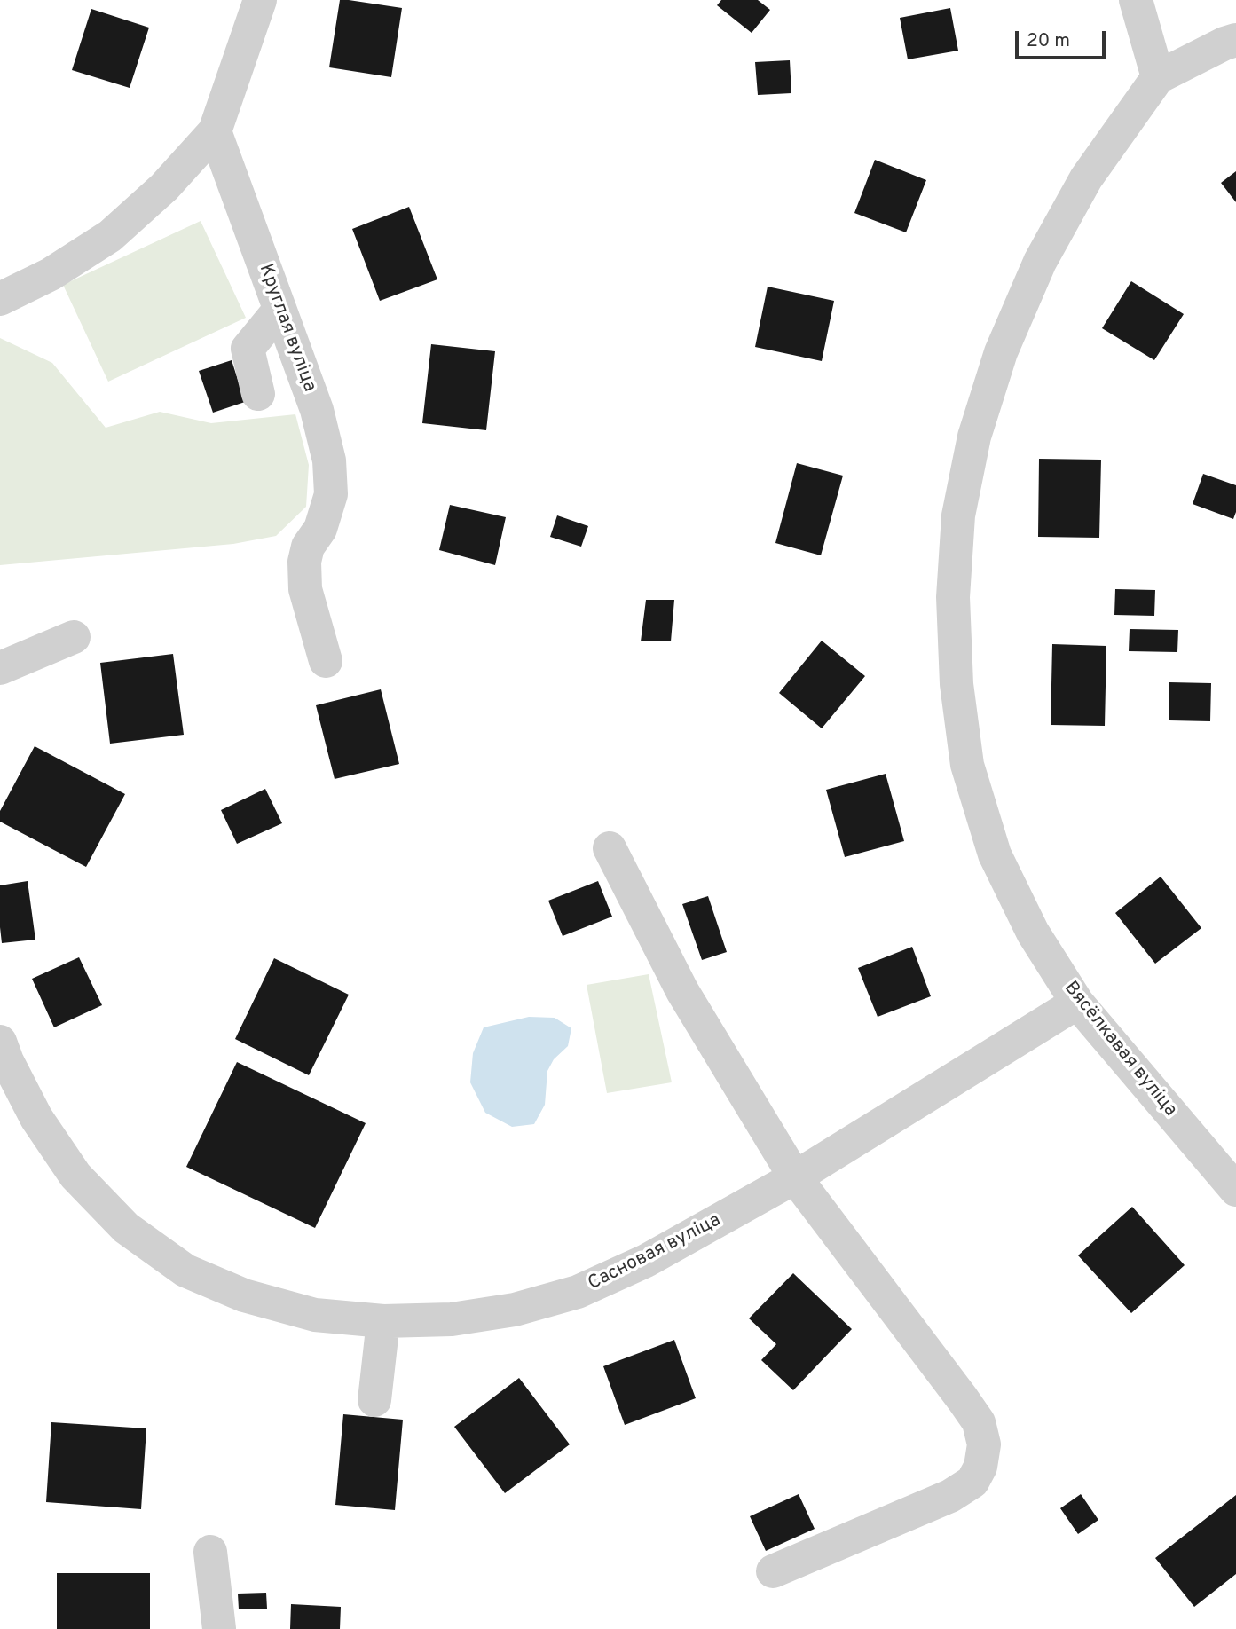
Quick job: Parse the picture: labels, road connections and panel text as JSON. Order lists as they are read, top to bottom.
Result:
{
  "streets": {
    "street": ["Круглая вуліца", "Вясёлкавая вуліца", "Сасновая вуліца"]
  },
  "crossings": [
    ["Вясёлкавая вуліца", "Сасновая вуліца"]
  ],
  "scale_bar": "20 m"
}
